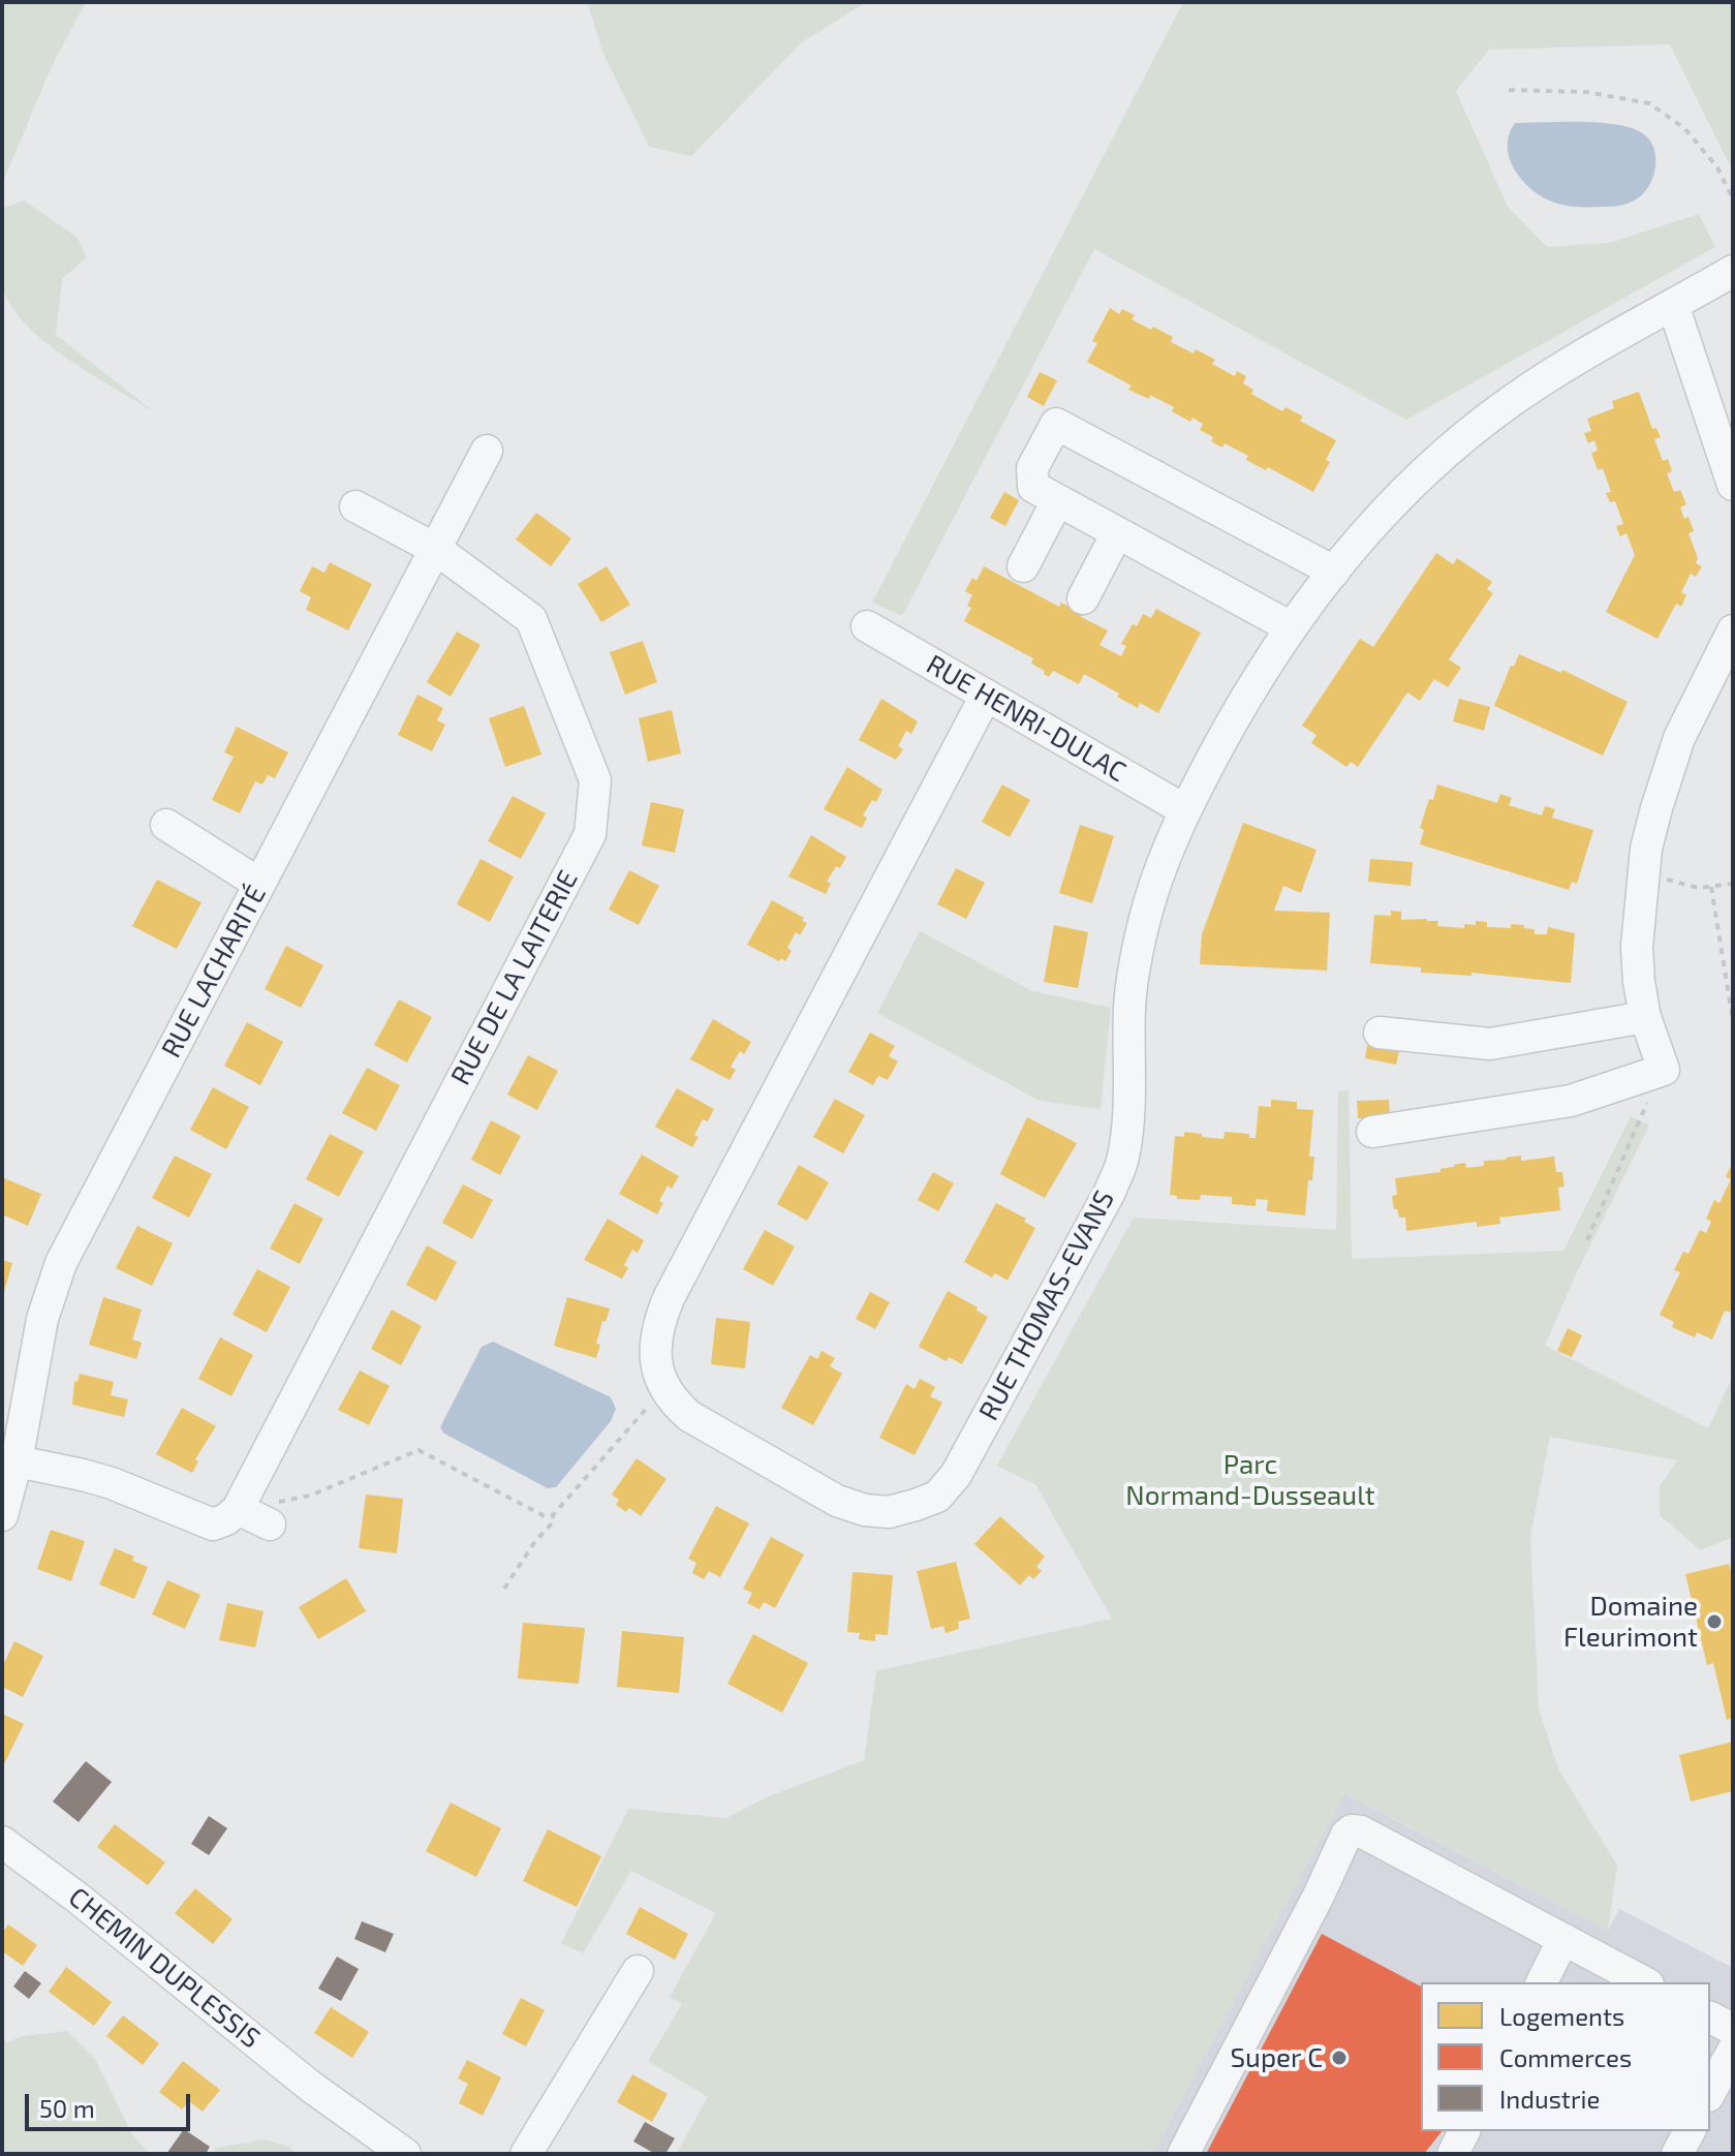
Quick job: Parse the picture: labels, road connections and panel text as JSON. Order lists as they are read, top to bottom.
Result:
{
  "streets": {
    "street": [
      "RUE HENRI-DULAC",
      "RUE LACHARITÉ",
      "RUE DE LA LAITERIE",
      "RUE THOMAS-EVANS",
      "CHEMIN DUPLESSIS"
    ]
  },
  "crossings": [
    ["RUE HENRI-DULAC", "RUE THOMAS-EVANS"],
    ["RUE LACHARITÉ", "RUE DE LA LAITERIE"]
  ],
  "parks": ["Parc Normand-Dusseault"],
  "places": ["Domaine Fleurimont", "Super C"],
  "legend": ["Logements", "Commerces", "Industrie"],
  "scale_bar": "50 m"
}
